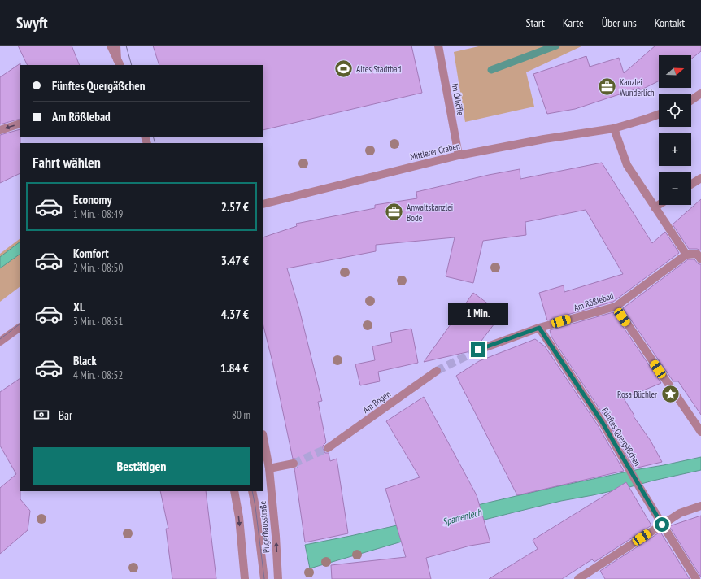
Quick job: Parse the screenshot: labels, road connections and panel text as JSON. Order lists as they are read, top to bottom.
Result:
{
  "streets": {
    "street": [
      "Im Ölhöfle",
      "Mittlerer Graben",
      "Am Rößlebad",
      "Am Bogen",
      "Fünftes Quergäßchen",
      "Pilgerhausstraße"
    ]
  },
  "crossings": [
    ["Im Ölhöfle", "Mittlerer Graben"],
    ["Am Rößlebad", "Fünftes Quergäßchen"]
  ],
  "water": ["Sparrenlech"],
  "places": {
    "sports": ["Altes Stadtbad"],
    "office": ["Kanzlei Wunderlich", "Anwaltskanzlei Bode"],
    "place": ["Rosa Büchler"]
  },
  "north": "right",
  "page": {
    "header": "Swyft",
    "nav": [
      "Start",
      "Karte",
      "Über uns",
      "Kontakt"
    ],
    "map_buttons": ["+", "−"],
    "banner": ["Fünftes Quergäßchen", "Am Rößlebad"],
    "heading": "Fahrt wählen",
    "list": [
      {
        "name": "Economy",
        "note": "1 Min. · 08:49",
        "value": "2.57 €"
      },
      {
        "name": "Komfort",
        "note": "2 Min. · 08:50",
        "value": "3.47 €"
      },
      {
        "name": "XL",
        "note": "3 Min. · 08:51",
        "value": "4.37 €"
      },
      {
        "name": "Black",
        "note": "4 Min. · 08:52",
        "value": "1.84 €"
      }
    ],
    "bubble": "1 Min.",
    "pay": ["Bar", "80 m"],
    "buttons": "Bestätigen"
  }
}
